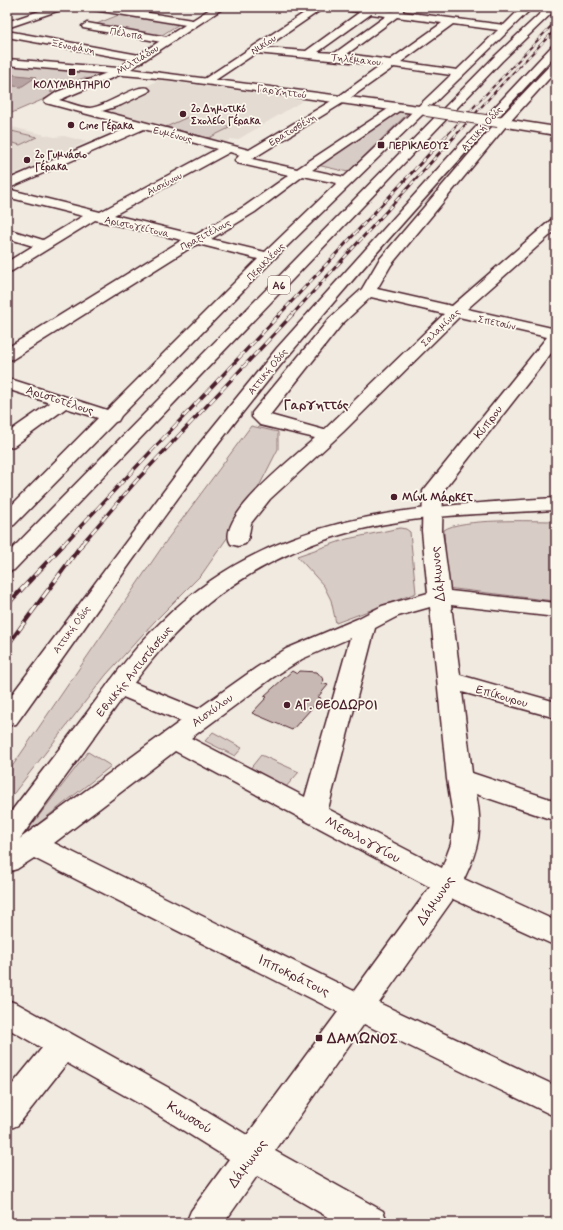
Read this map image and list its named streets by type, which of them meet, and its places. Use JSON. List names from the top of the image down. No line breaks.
{"streets":{"main road":["Πέλοπα","Νικίου","Ξενοφάνη","Μιλτιάδου","Τηλέμαχου","Γαργηττού","Αττική Οδός","Ερατοσθένη","Ευμένους","Αισχύνου","Αριστογείτονα","Πραξιτέλους","Περικλέους","Α6","Σπετσών","Σαλαμίνας","Αριστοτέλους","Κύπρου","Δάμωνος","Εθνικής Αντιστάσεως","Επίκουρου","Αισχύλου","Μεσολογγίου","Ιπποκράτους","Κνωσσού"]},"crossings":[["Πέλοπα","Μιλτιάδου"],["Νικίου","Τηλέμαχου"],["Νικίου","Γαργηττού"],["Ξενοφάνη","Μιλτιάδου"],["Μιλτιάδου","Γαργηττού"],["Μιλτιάδου","Ευμένους"],["Τηλέμαχου","Ερατοσθένη"],["Τηλέμαχου","Περικλέους"],["Γαργηττού","Ερατοσθένη"],["Γαργηττού","Πραξιτέλους"],["Γαργηττού","Περικλέους"],["Ερατοσθένη","Ευμένους"],["Ευμένους","Αισχύνου"],["Ευμένους","Πραξιτέλους"],["Ευμένους","Περικλέους"],["Αισχύνου","Αριστογείτονα"],["Αριστογείτονα","Πραξιτέλους"],["Αριστογείτονα","Περικλέους"],["Περικλέους","Αριστοτέλους"],["Σπετσών","Σαλαμίνας"],["Σπετσών","Κύπρου"],["Κύπρου","Δάμωνος"],["Κύπρου","Εθνικής Αντιστάσεως"],["Δάμωνος","Εθνικής Αντιστάσεως"],["Δάμωνος","Επίκουρου"],["Δάμωνος","Αισχύλου"],["Δάμωνος","Μεσολογγίου"],["Δάμωνος","Ιπποκράτους"],["Δάμωνος","Κνωσσού"],["Αισχύλου","Μεσολογγίου"],["Αισχύλου","Ιπποκράτους"]],"districts":["Γαργηττός"],"places":{"transit":["ΚΟΛΥΜΒΗΤΗΡΙΟ","ΠΕΡΙΚΛΕΟΥΣ","ΔΑΜΩΝΟΣ"],"other":["2ο Δημοτικό Σχολείο Γέρακα","Cine Γέρακα","2ο Γυμνάσιο Γέρακα","Μίνι Μάρκετ","ΑΓ. ΘΕΟΔΩΡΟΙ"]}}
